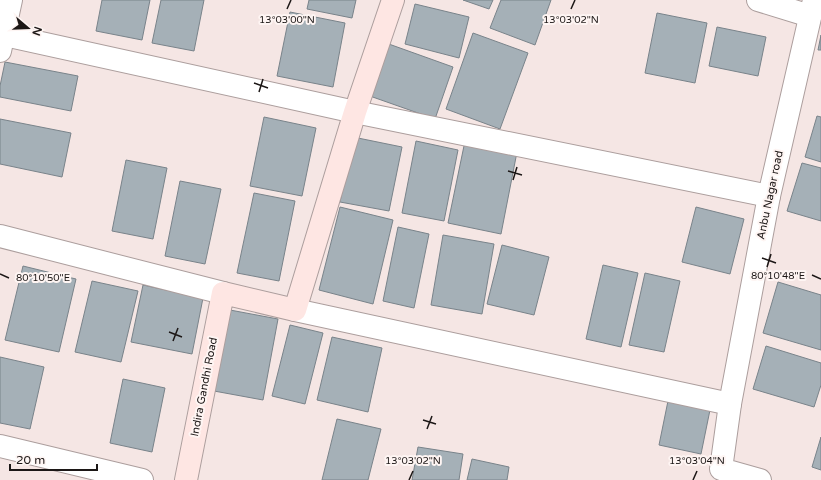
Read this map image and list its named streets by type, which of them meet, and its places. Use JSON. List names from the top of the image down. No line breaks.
{"streets":{"street":["Anbu Nagar road","Indira Gandhi Road"]},"scale_bar":"20 m","north":"right","coordinates":["13°03'00\"N","13°03'02\"N","80°10'48\"E","80°10'50\"E","13°03'04\"N"]}
